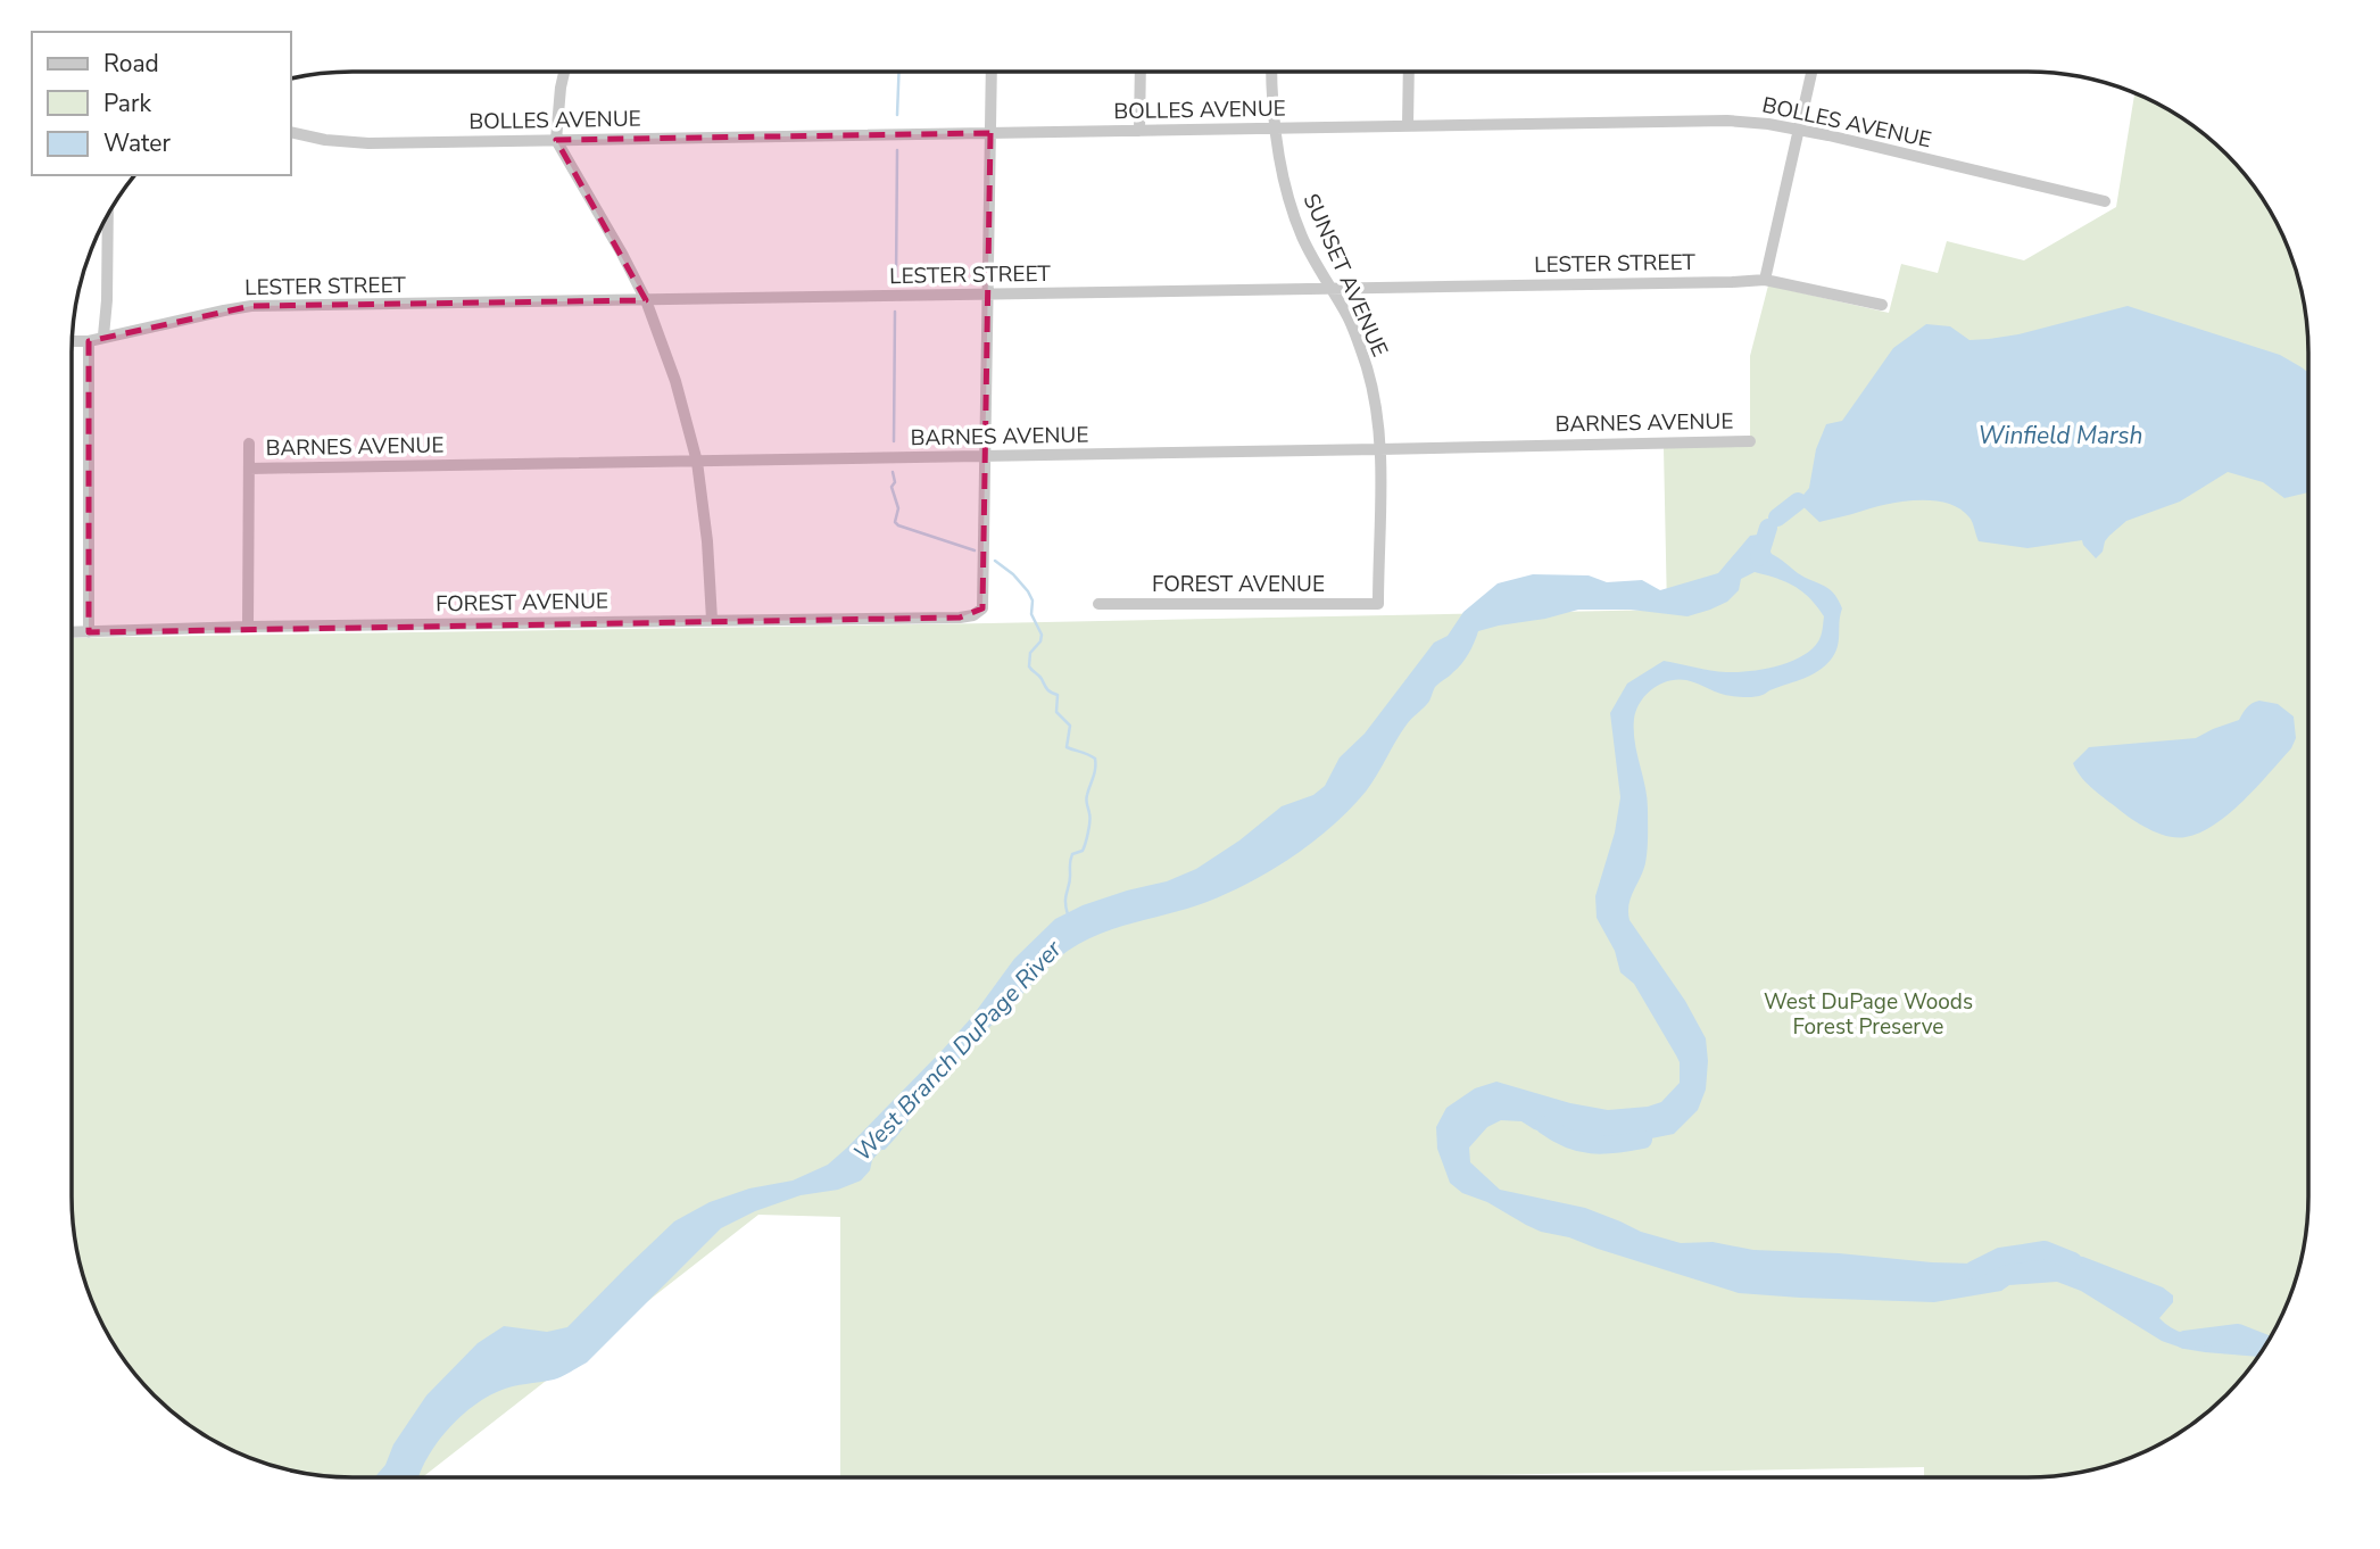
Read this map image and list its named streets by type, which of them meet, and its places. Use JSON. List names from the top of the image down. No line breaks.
{"streets":{"street":["BOLLES AVENUE","LESTER STREET","SUNSET AVENUE","BARNES AVENUE","FOREST AVENUE"]},"crossings":[["BOLLES AVENUE","SUNSET AVENUE"],["LESTER STREET","SUNSET AVENUE"],["SUNSET AVENUE","BARNES AVENUE"],["SUNSET AVENUE","FOREST AVENUE"],["BARNES AVENUE","FOREST AVENUE"]],"water":["Winfield Marsh","West Branch DuPage River"],"parks":["West DuPage Woods Forest Preserve"],"legend":["Road","Park","Water"]}
